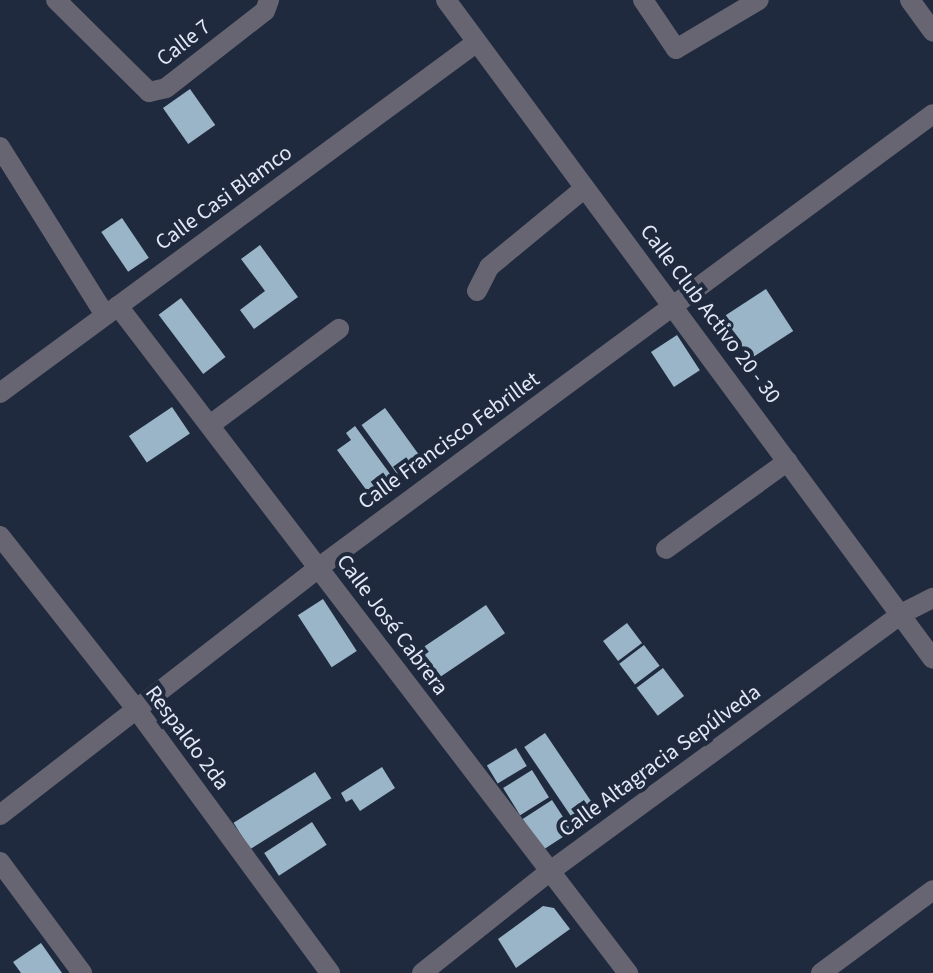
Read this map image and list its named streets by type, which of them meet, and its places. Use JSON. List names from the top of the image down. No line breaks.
{"streets":{"street":["Calle 7","Calle Casi Blamco","Calle Club Activo 20 - 30","Calle Francisco Febrillet","Calle José Cabrera","Respaldo 2da","Calle Altagracia Sepúlveda"]},"crossings":[["Calle Casi Blamco","Calle Club Activo 20 - 30"],["Calle Casi Blamco","Calle José Cabrera"],["Calle Club Activo 20 - 30","Calle Francisco Febrillet"],["Calle Club Activo 20 - 30","Calle Altagracia Sepúlveda"],["Calle Francisco Febrillet","Calle José Cabrera"],["Calle Francisco Febrillet","Respaldo 2da"],["Calle José Cabrera","Calle Altagracia Sepúlveda"]]}
